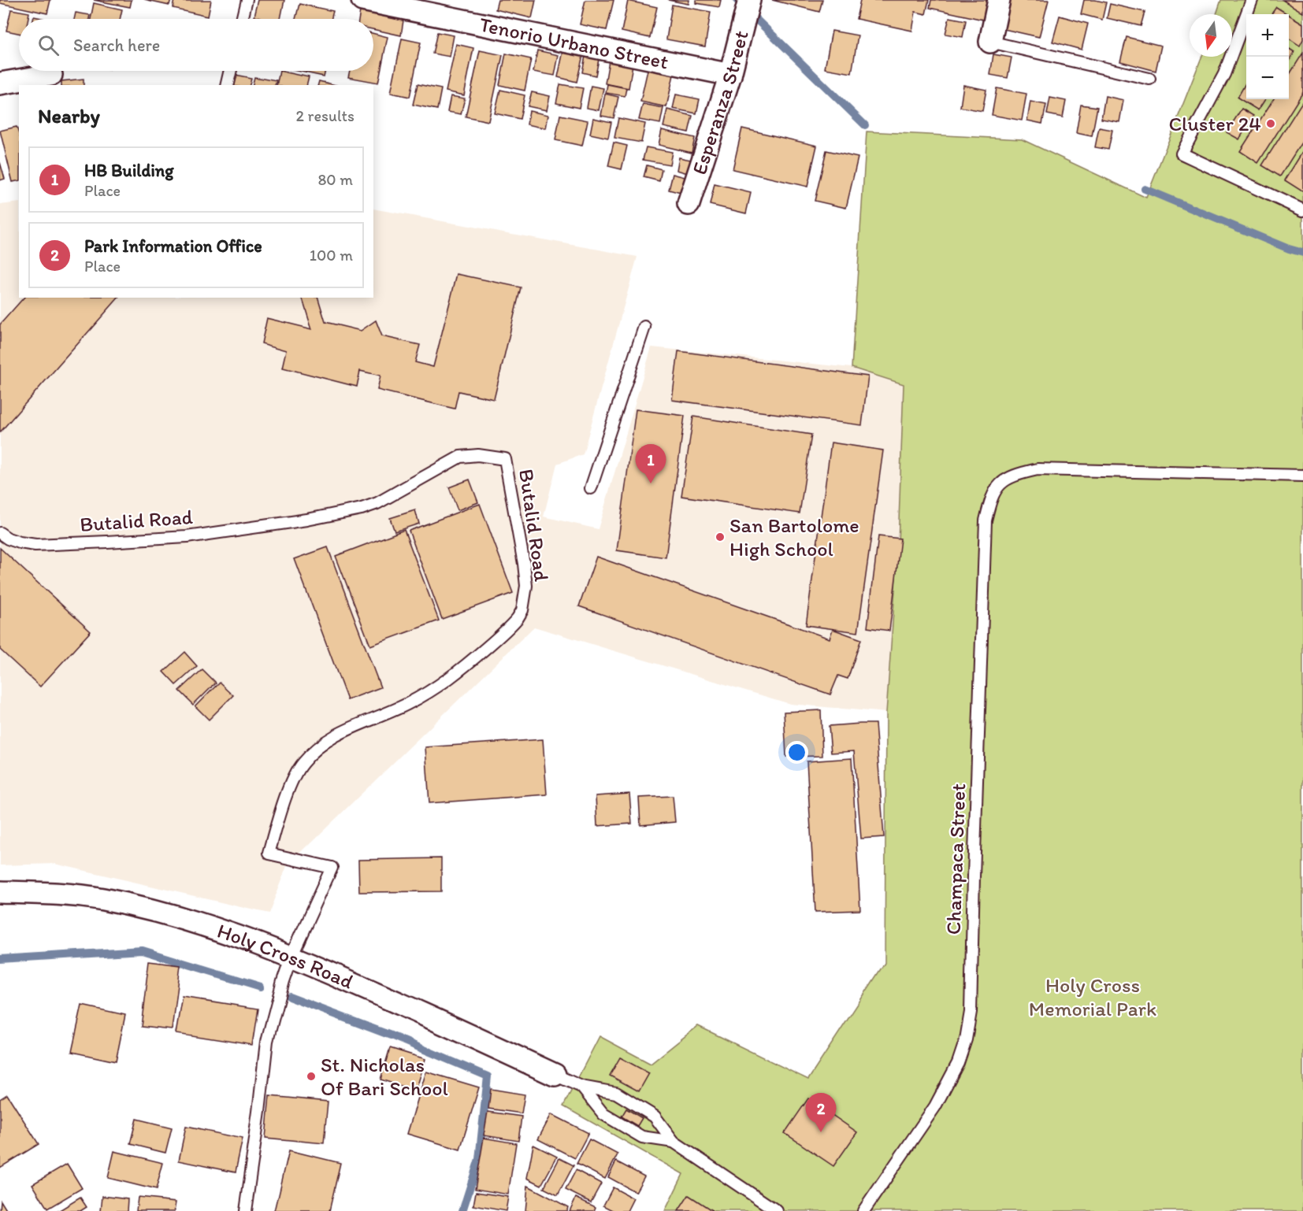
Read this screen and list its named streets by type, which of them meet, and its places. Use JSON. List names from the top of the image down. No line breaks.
{"streets":{"street":["Tenorio Urbano Street","Esperanza Street","Holy Cross Road"],"lane":["Butalid Road","Champaca Street"]},"crossings":[["Tenorio Urbano Street","Esperanza Street"],["Butalid Road","Holy Cross Road"]],"parks":["Holy Cross Memorial Park"],"places":["Cluster 24","San Bartolome High School","St. Nicholas Of Bari School"],"north":"bottom","page":{"map_buttons":["+","−"],"search":"Search here","heading":["Nearby","2 results"],"list":[{"mark":"1","name":"HB Building","note":"Place","value":"80 m"},{"mark":"2","name":"Park Information Office","note":"Place","value":"100 m"}],"pins":["1","2"]}}
